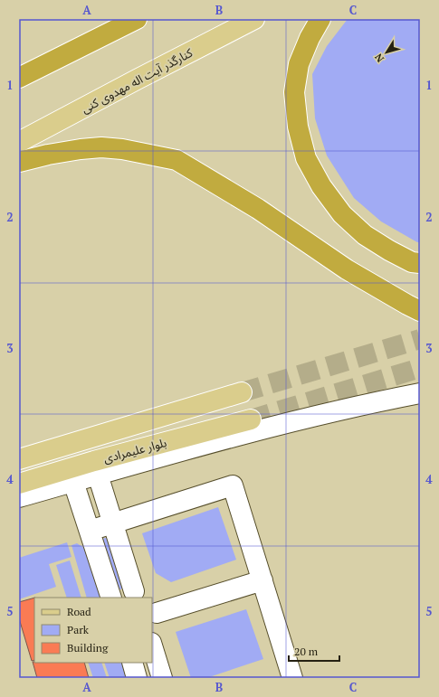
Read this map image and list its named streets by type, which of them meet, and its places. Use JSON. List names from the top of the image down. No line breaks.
{"streets":{"main road":["کنارگذر آیت اله مهدوی کنی","بلوار علیمرادی"]},"legend":["Road","Park","Building"],"scale_bar":"20 m","north":"bottom left","grid":{"columns":["A","B","C"],"rows":["1","2","3","4","5"]}}
